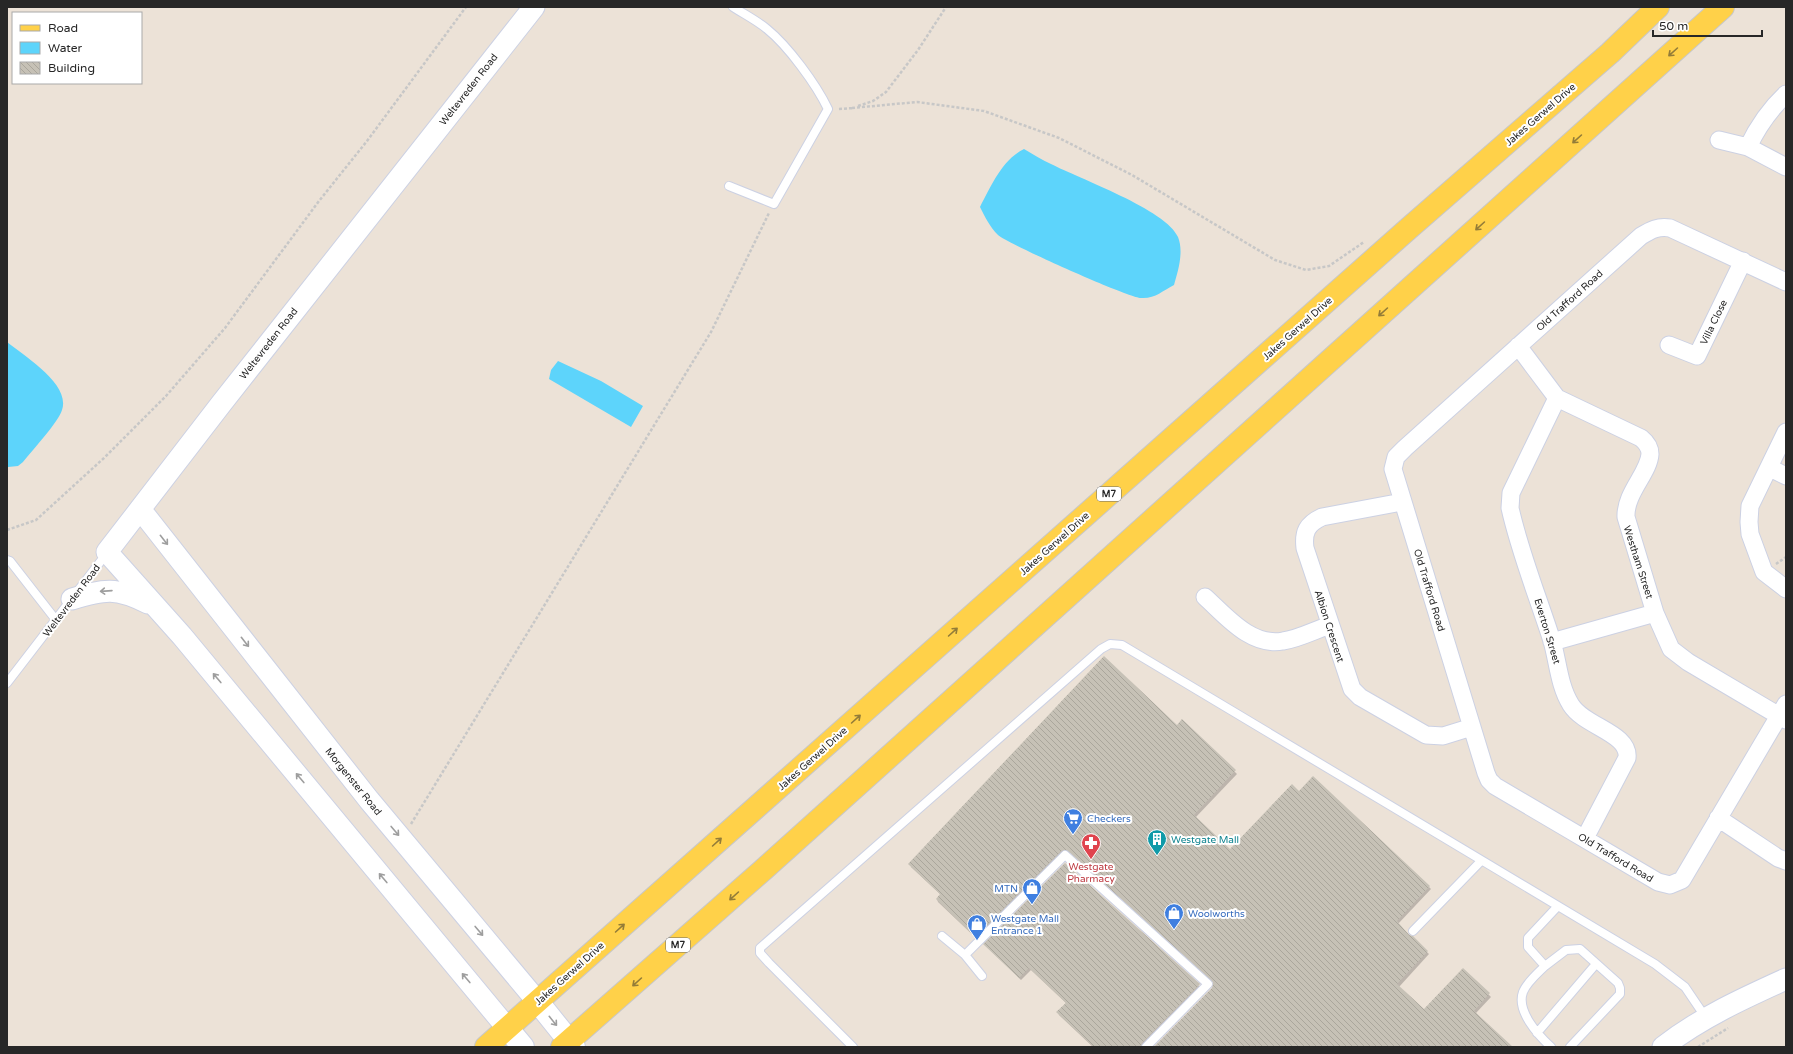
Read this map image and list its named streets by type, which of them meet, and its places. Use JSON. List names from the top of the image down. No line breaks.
{"streets":{"main road":["Jakes Gerwel Drive","M7","Morgenster Road"],"street":["Weltevreden Road","Old Trafford Road","Villa Close","Westham Street","Albion Crescent","Everton Street"]},"crossings":[["Weltevreden Road","Morgenster Road"],["Jakes Gerwel Drive","Morgenster Road"],["Old Trafford Road","Villa Close"],["Old Trafford Road","Westham Street"],["Old Trafford Road","Albion Crescent"],["Old Trafford Road","Everton Street"],["M7","Morgenster Road"],["Westham Street","Everton Street"]],"places":{"supermarket":["Checkers"],"building":["Westgate Mall"],"pharmacy":["Westgate Pharmacy"],"shop":["MTN","Woolworths","Westgate Mall Entrance 1"]},"legend":["Road","Water","Building"],"scale_bar":"50 m"}
